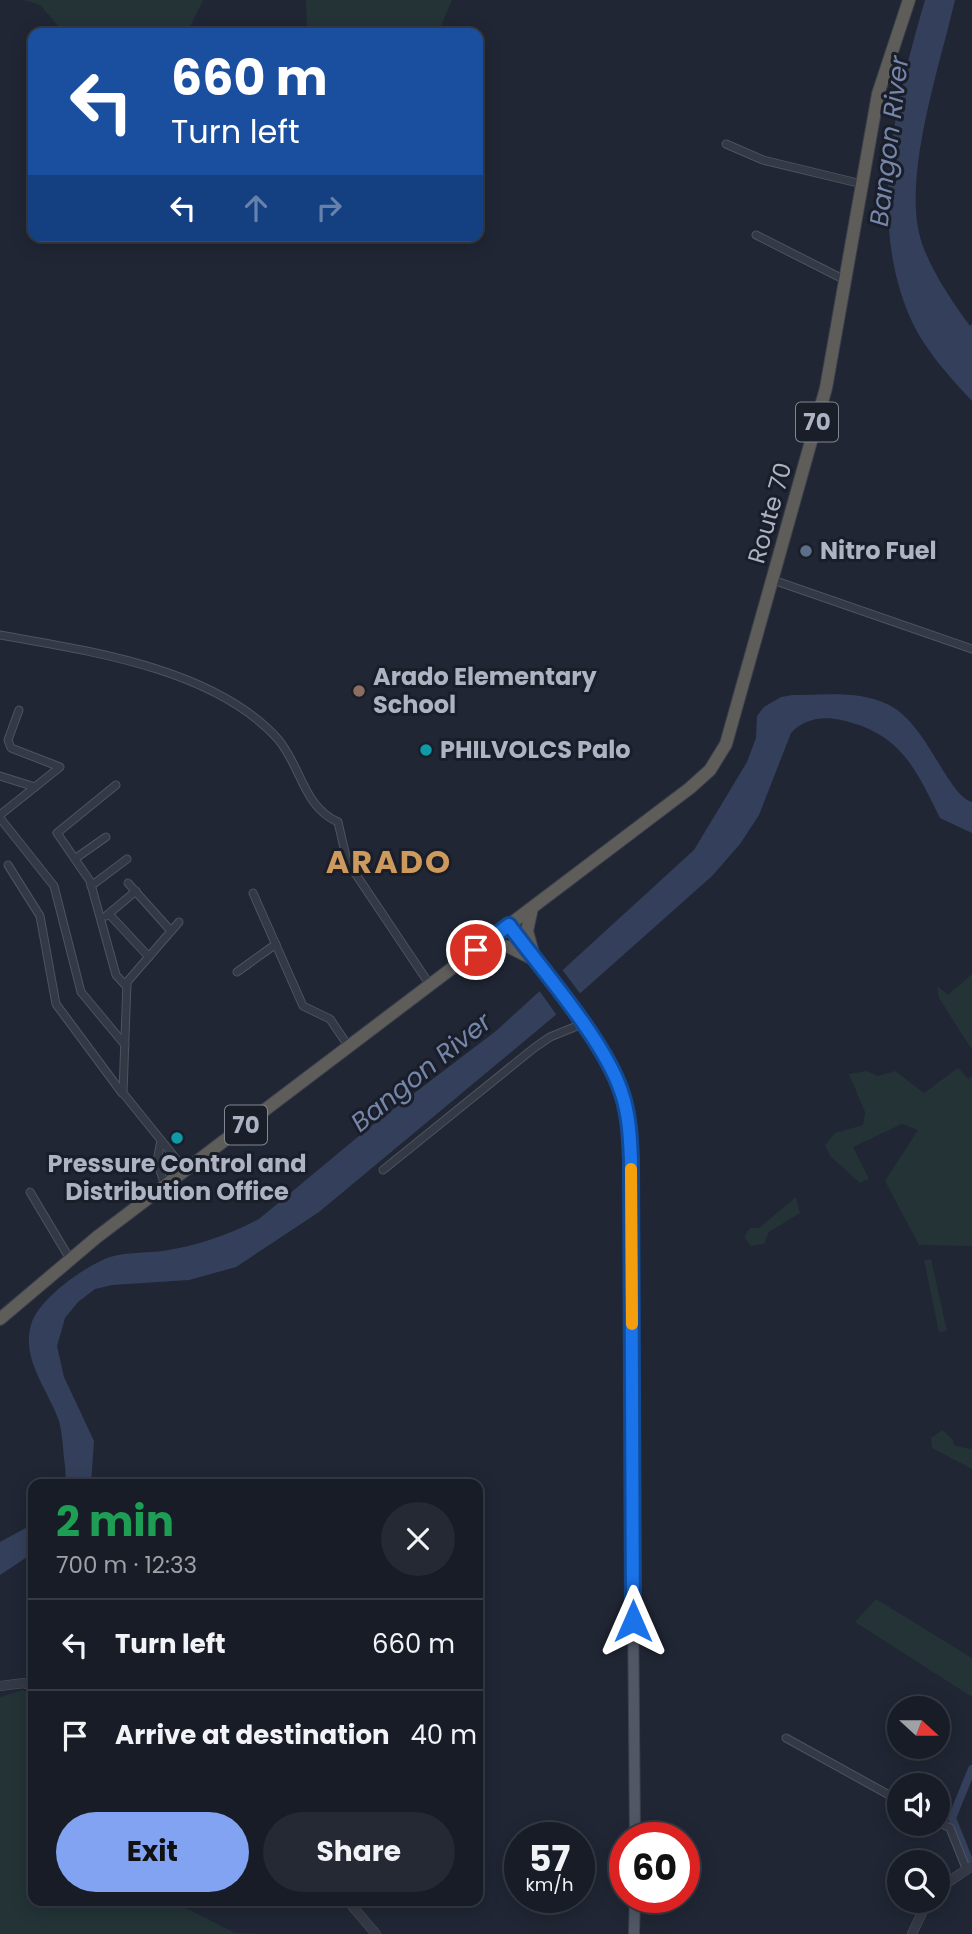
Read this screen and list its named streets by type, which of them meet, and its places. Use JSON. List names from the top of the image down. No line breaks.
{"streets":{"highway":["70","Route 70"]},"crossings":[["70","Route 70"]],"districts":["ARADO"],"water":["Bangon River"],"places":["Nitro Fuel","Arado Elementary School","PHILVOLCS Palo","Pressure Control and Distribution Office"],"north":"right","page":{"turn":["660 m","Turn left"],"heading":["2 min","700 m · 12:33"],"list":[{"name":"Turn left","value":"660 m"},{"name":"Arrive at destination","value":"40 m"}],"buttons":["Exit","Share"],"speed":"57 km/h","limit":"60"}}
